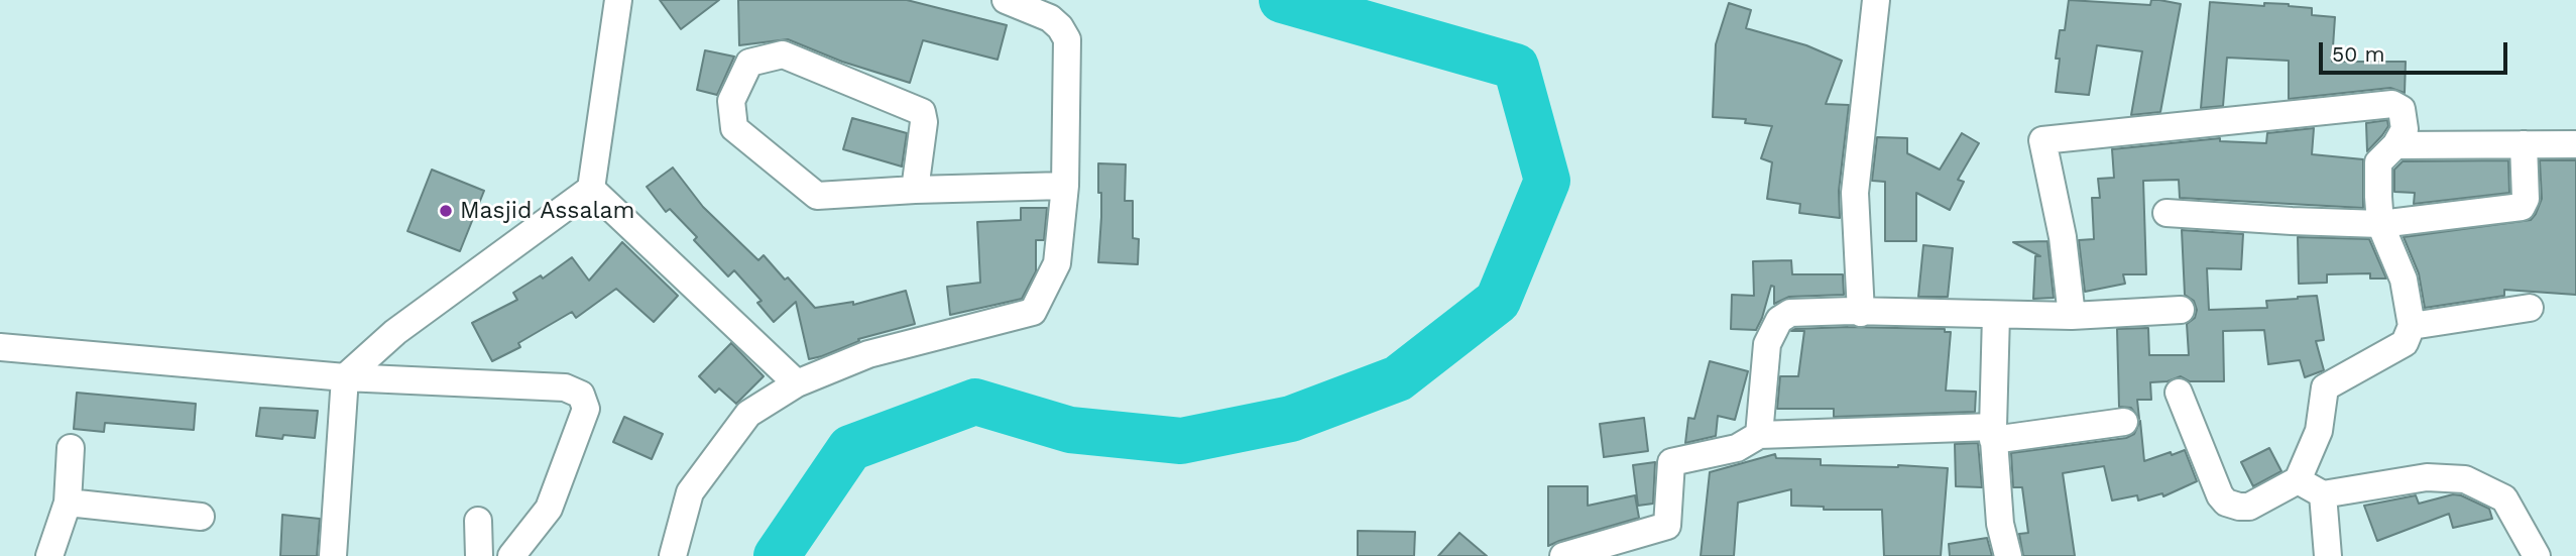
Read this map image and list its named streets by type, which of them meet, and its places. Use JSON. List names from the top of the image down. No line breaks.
{"places":["Masjid Assalam"],"scale_bar":"50 m"}
